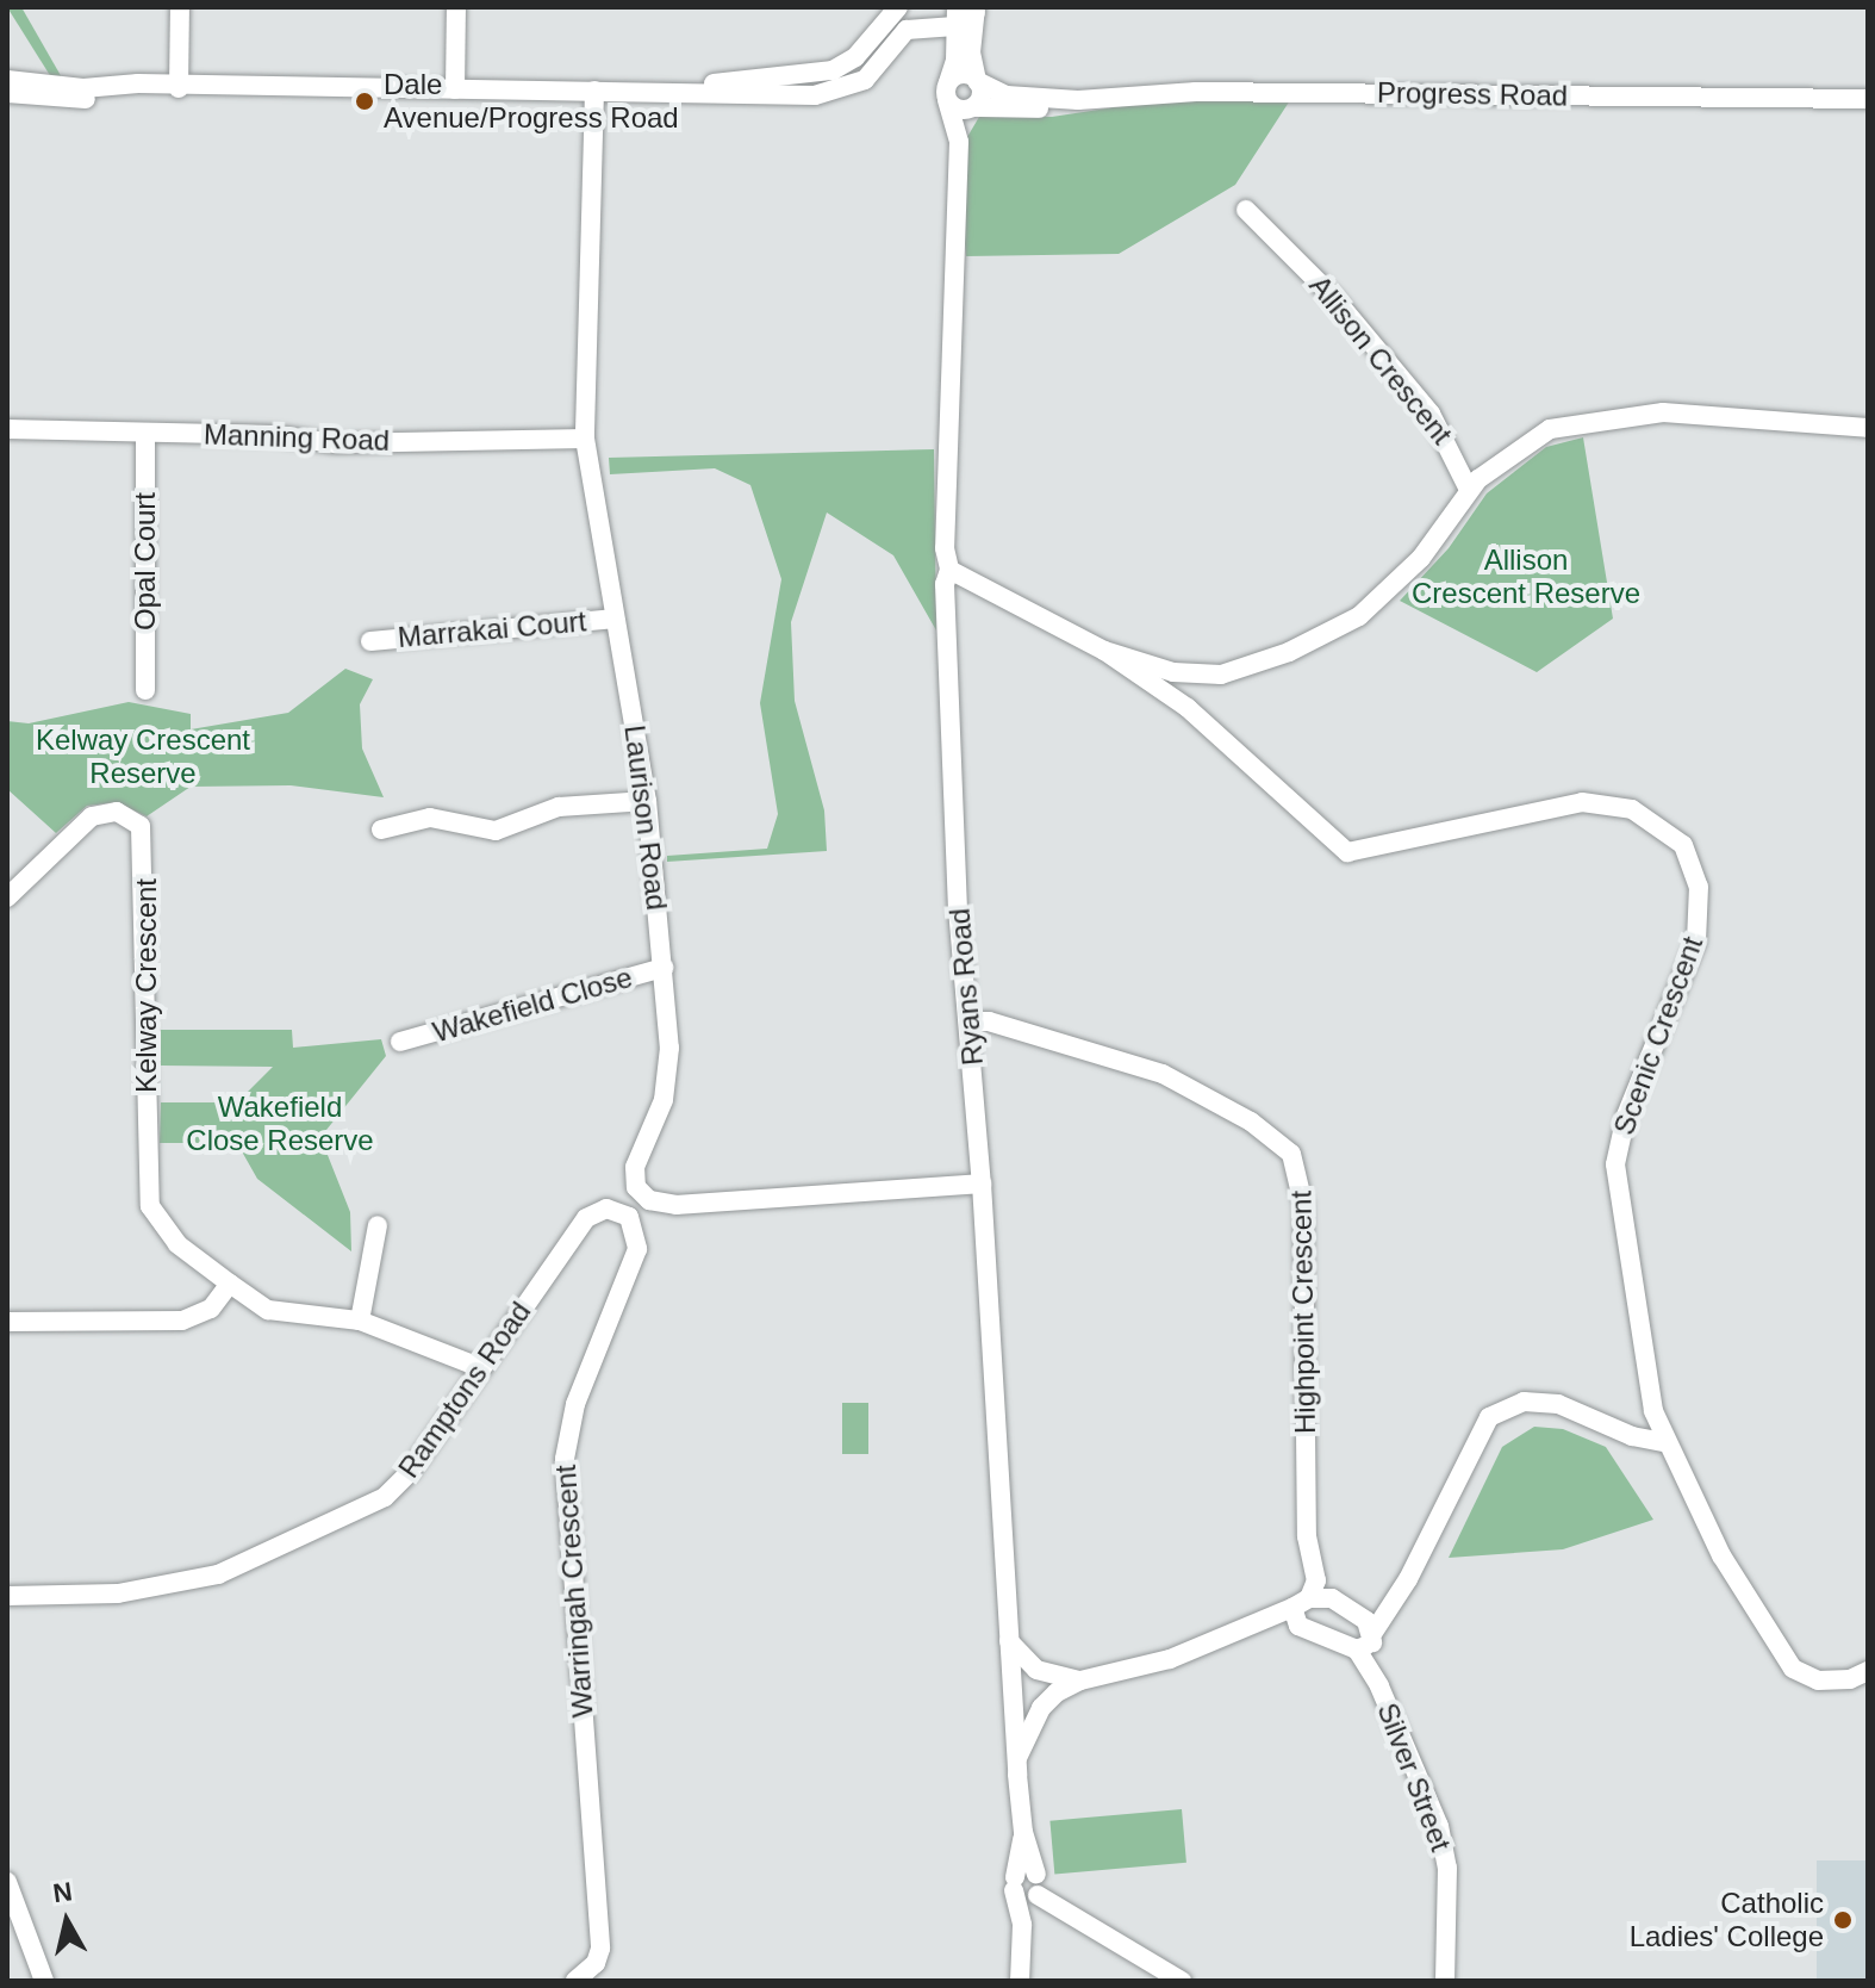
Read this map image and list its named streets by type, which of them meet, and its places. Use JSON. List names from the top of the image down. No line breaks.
{"streets":{"street":["Progress Road","Allison Crescent","Manning Road","Opal Court","Marrakai Court","Laurison Road","Kelway Crescent","Ryans Road","Wakefield Close","Scenic Crescent","Highpoint Crescent","Ramptons Road","Warringah Crescent","Silver Street"]},"crossings":[["Progress Road","Ryans Road"],["Manning Road","Opal Court"],["Manning Road","Laurison Road"],["Marrakai Court","Laurison Road"],["Laurison Road","Ryans Road"],["Laurison Road","Wakefield Close"],["Ryans Road","Highpoint Crescent"],["Highpoint Crescent","Silver Street"],["Ramptons Road","Warringah Crescent"]],"parks":["Allison Crescent Reserve","Kelway Crescent Reserve","Wakefield Close Reserve"],"places":["Dale Avenue/Progress Road","Catholic Ladies' College"],"north":"top"}
